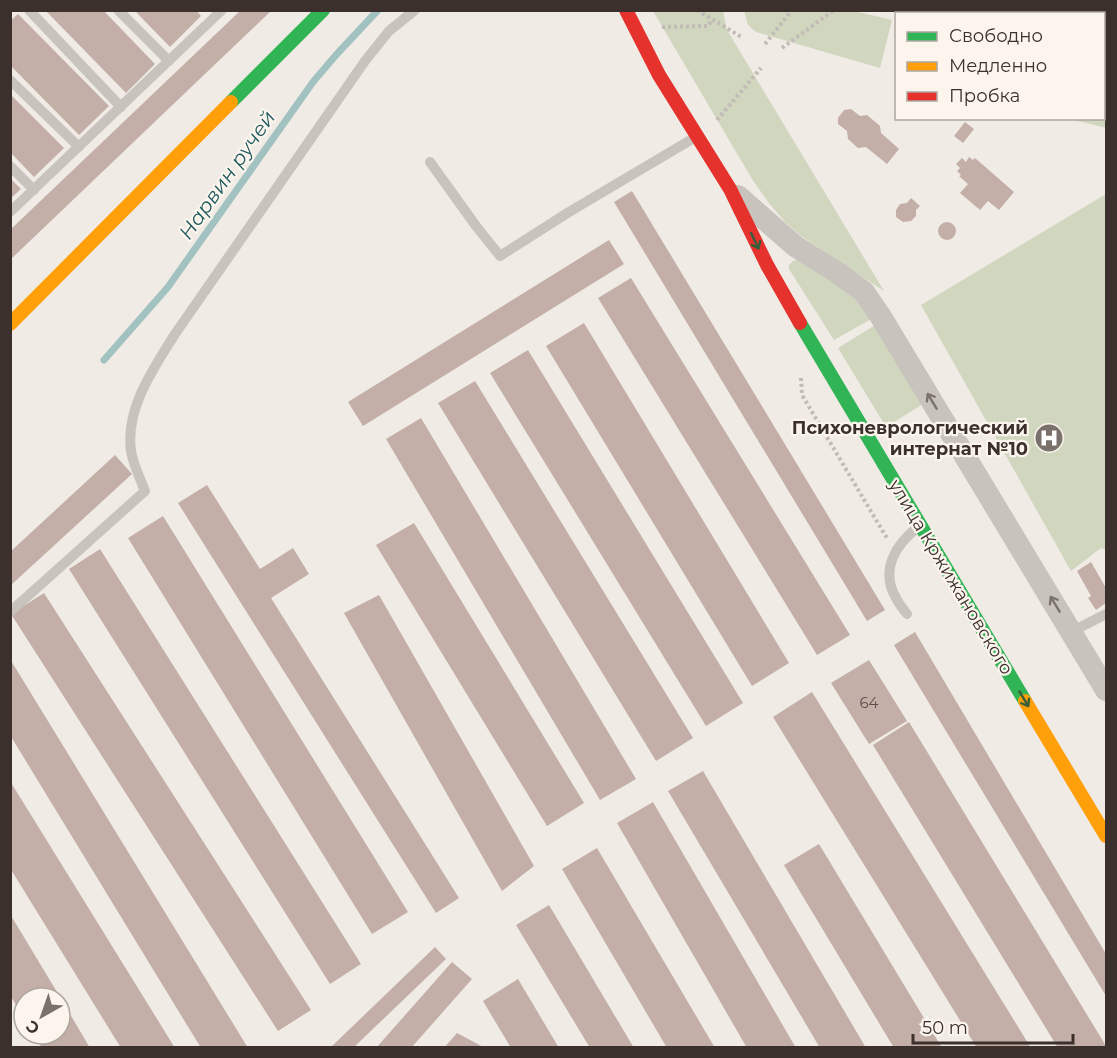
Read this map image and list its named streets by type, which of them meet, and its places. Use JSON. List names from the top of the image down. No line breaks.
{"streets":{"street":["улица Кржижановского"]},"water":["Нарвин ручей"],"places":{"hospital":["Психоневрологический интернат №10"]},"house_numbers":["64"],"legend":["Свободно","Медленно","Пробка"],"scale_bar":"50 m","north":"bottom left"}
